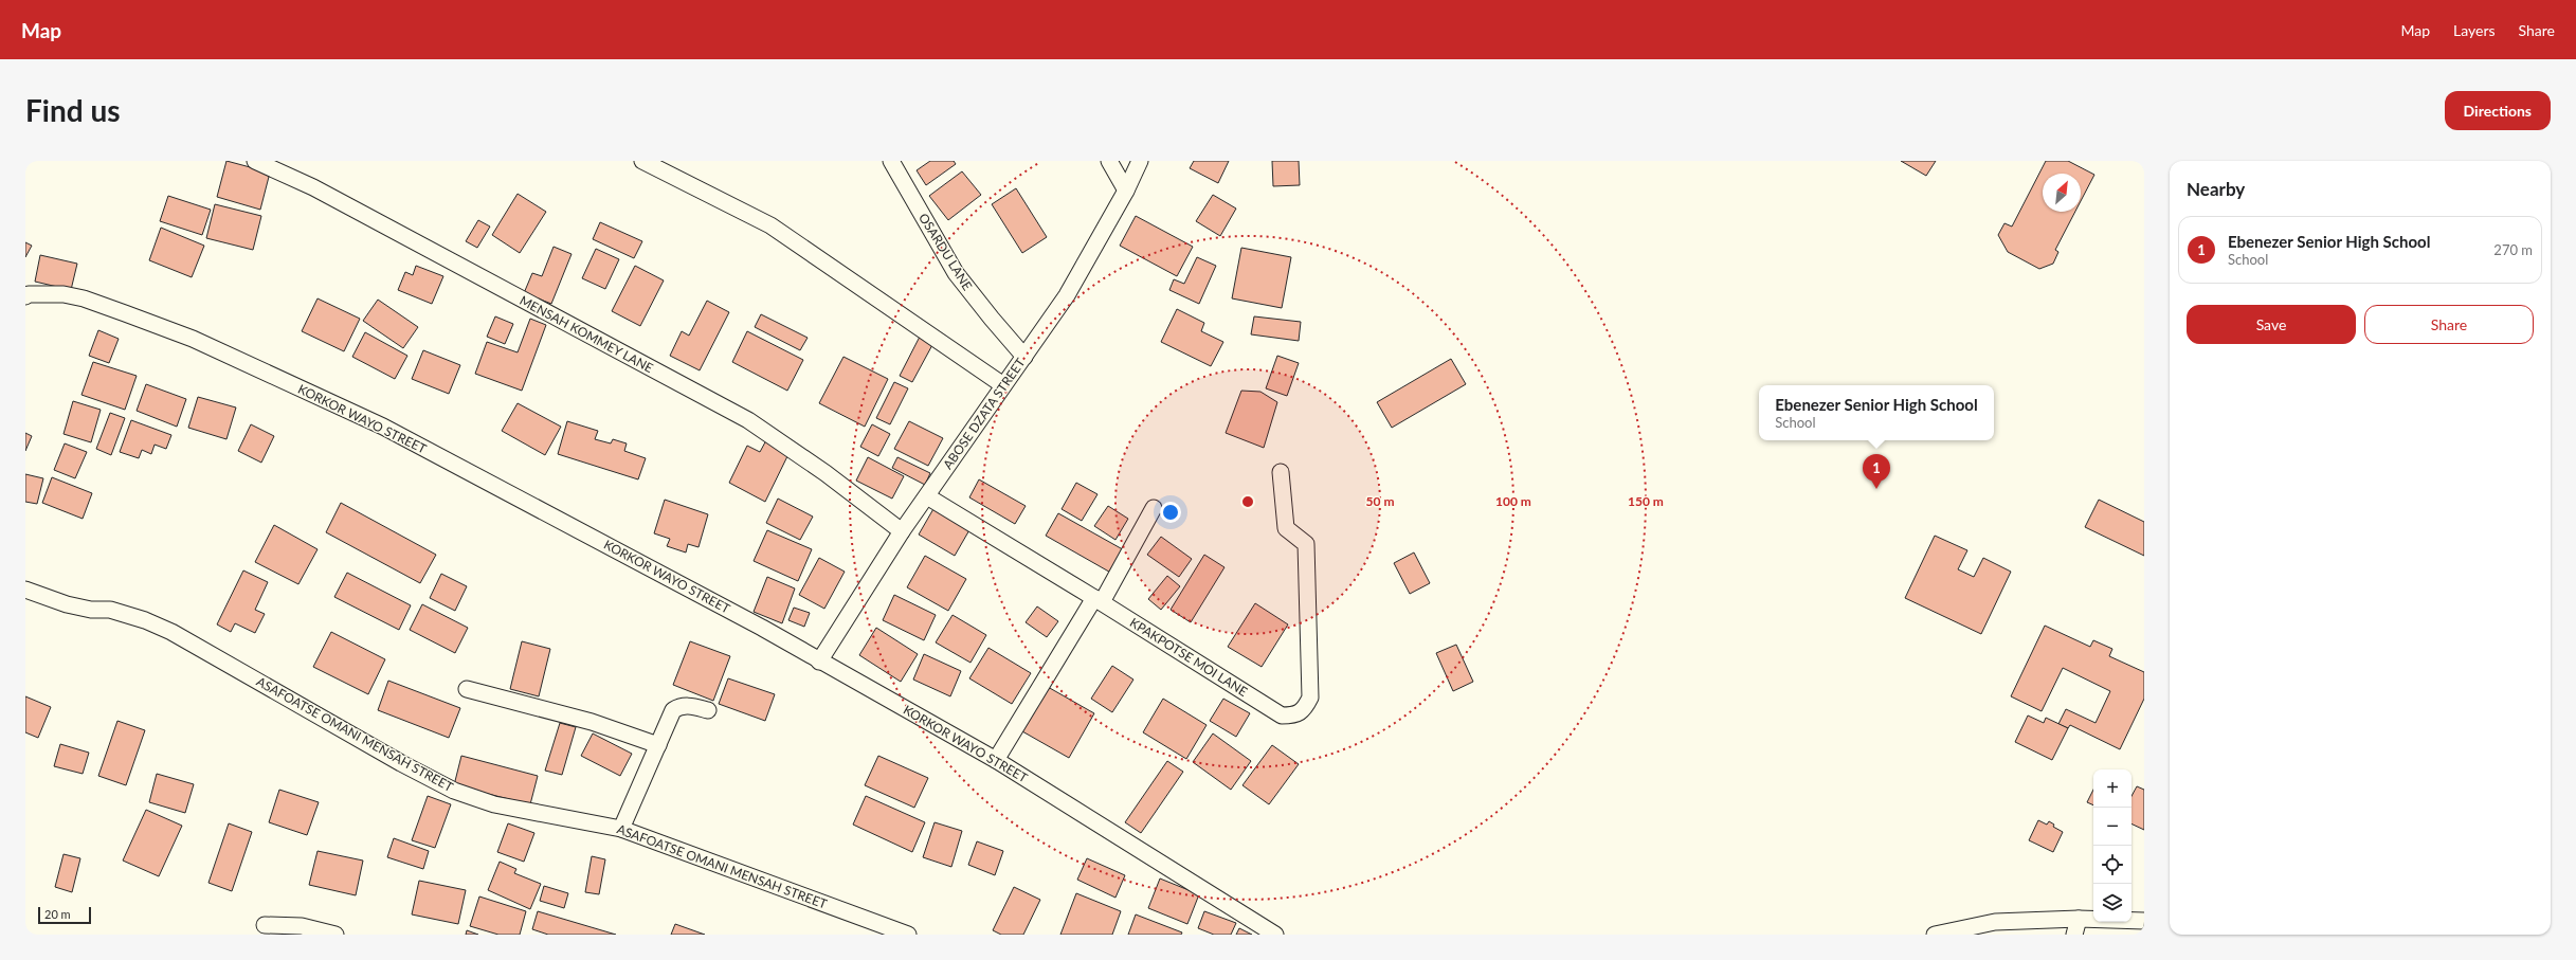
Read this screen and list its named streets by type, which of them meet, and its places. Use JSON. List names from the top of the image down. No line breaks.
{"streets":{"street":["OSARDU LANE","MENSAH KOMMEY LANE","ABOSE DZATA STREET","KORKOR WAYO STREET","KPAKPOTSE MOI LANE","ASAFOATSE OMANI MENSAH STREET"]},"crossings":[["OSARDU LANE","ABOSE DZATA STREET"],["MENSAH KOMMEY LANE","ABOSE DZATA STREET"],["ABOSE DZATA STREET","KORKOR WAYO STREET"]],"scale_bar":"20 m","north":"top right","page":{"header":"Map","nav":["Map","Layers","Share"],"buttons":["Directions",["Save","Share"]],"title":"Find us","heading":"Nearby","list":[{"mark":"1","name":"Ebenezer Senior High School","note":"School","value":"270 m"}],"popup":["Ebenezer Senior High School","School"],"pins":"1","map_buttons":["+","−"],"scale":"20 m"},"rings":["50 m","100 m","150 m"]}
